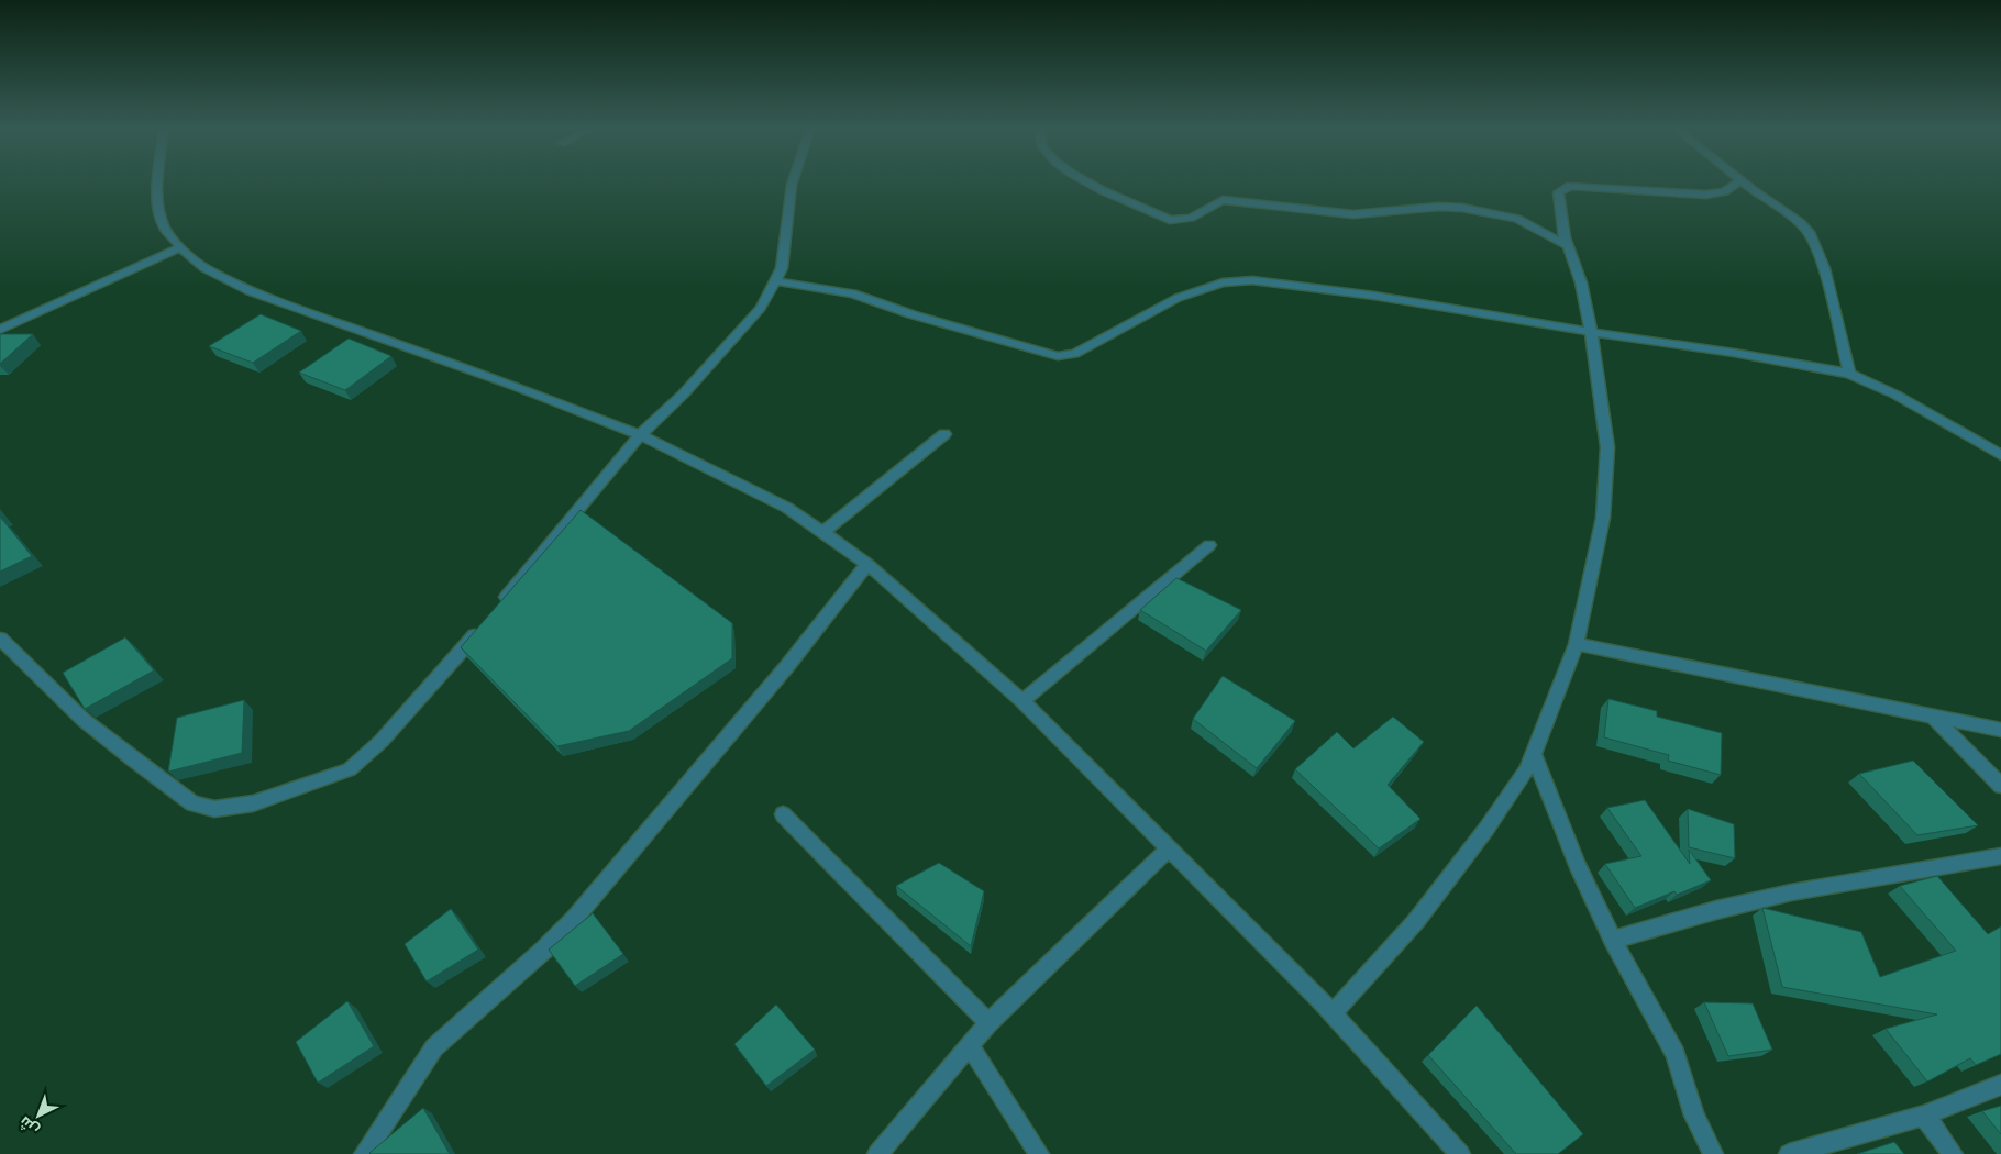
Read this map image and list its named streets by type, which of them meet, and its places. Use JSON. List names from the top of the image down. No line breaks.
{"north":"bottom left"}
